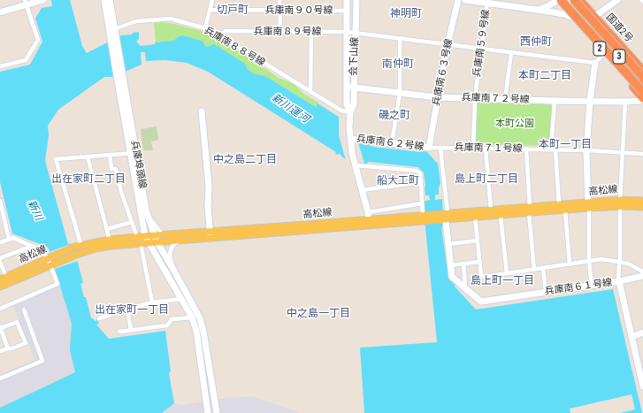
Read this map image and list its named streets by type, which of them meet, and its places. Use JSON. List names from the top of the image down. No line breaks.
{"streets":{"highway":["国道2号","2","3"],"main road":["高松線"],"street":["兵庫南９０号線","兵庫南８９号線","兵庫南５９号線","兵庫南８８号線","会下山線","兵庫南６３号線","兵庫南７２号線","兵庫南６２号線","兵庫南７１号線","兵庫埠頭線","兵庫南６１号線"]},"crossings":[["兵庫南９０号線","会下山線"],["兵庫南８９号線","兵庫南５９号線"],["兵庫南８９号線","兵庫南８８号線"],["兵庫南８９号線","会下山線"],["兵庫南８９号線","兵庫南６３号線"],["兵庫南５９号線","兵庫南７２号線"],["兵庫南５９号線","兵庫南７１号線"],["兵庫南８８号線","会下山線"],["兵庫南８８号線","兵庫埠頭線"],["2","3"],["2","兵庫南７２号線"],["会下山線","兵庫南７２号線"],["会下山線","兵庫南６２号線"],["会下山線","高松線"],["兵庫南６３号線","兵庫南７２号線"],["兵庫南６３号線","兵庫南６２号線"],["兵庫南６２号線","兵庫南７１号線"],["兵庫埠頭線","高松線"],["高松線","兵庫南６１号線"]],"districts":["切戸町","神明町","西仲町","南仲町","本町二丁目","磯之町","本町一丁目","中之島二丁目","出在家町二丁目","島上町二丁目","船大工町","島上町一丁目","出在家町一丁目","中之島一丁目"],"water":["新川運河","新川"],"parks":["本町公園"]}
